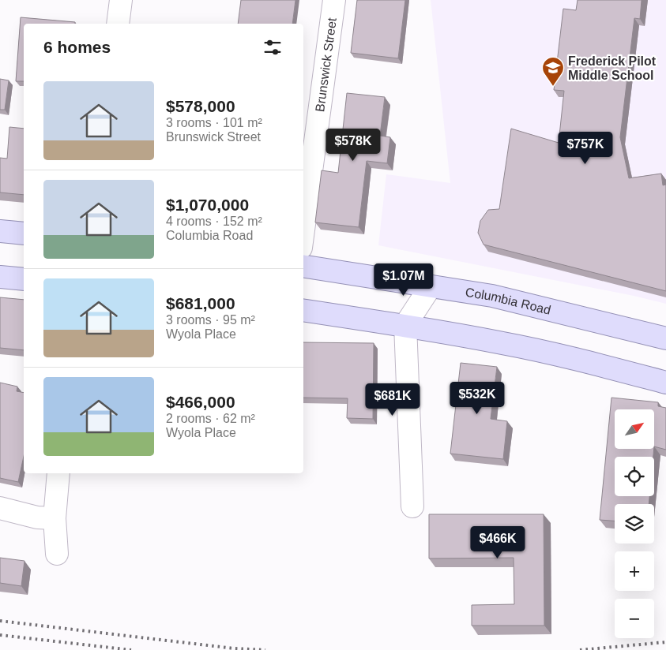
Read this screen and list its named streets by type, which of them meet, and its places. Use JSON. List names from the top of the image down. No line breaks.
{"streets":{"main road":["Columbia Road"],"street":["Brunswick Street"]},"places":{"school or university":["Frederick Pilot Middle School"]},"north":"top right","page":{"heading":"6 homes","list":[{"name":"$578,000","note":"3 rooms · 101 m² · Brunswick Street"},{"name":"$1,070,000","note":"4 rooms · 152 m² · Columbia Road"},{"name":"$681,000","note":"3 rooms · 95 m² · Wyola Place"},{"name":"$466,000","note":"2 rooms · 62 m² · Wyola Place"}],"price":["$578K","$757K","$1.07M","$532K","$681K","$466K"],"map_buttons":["+","−"]}}
